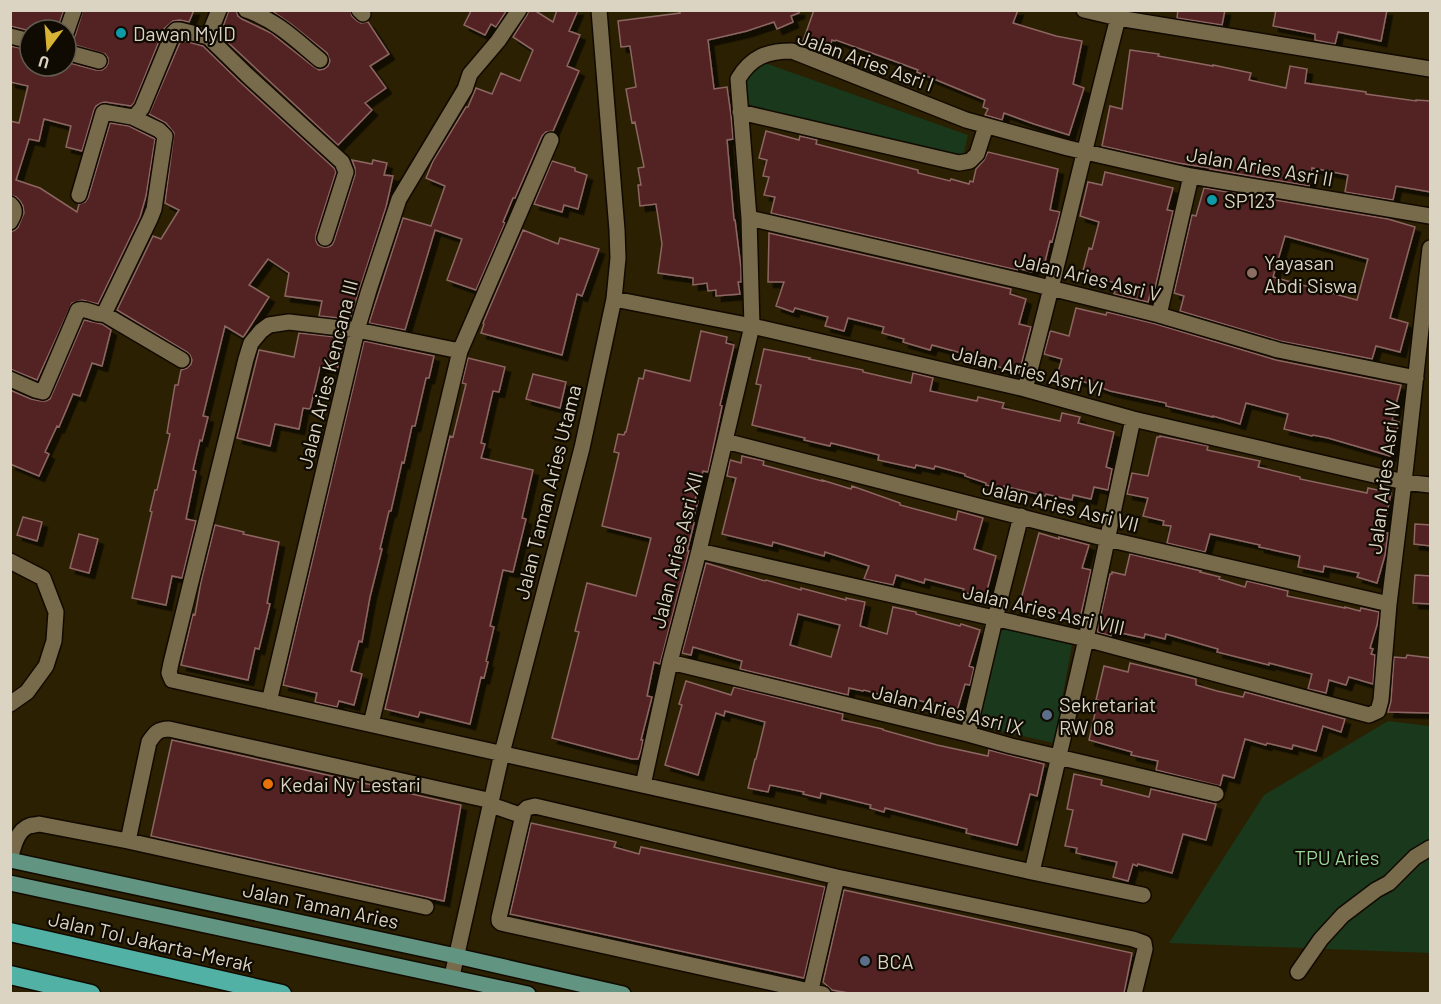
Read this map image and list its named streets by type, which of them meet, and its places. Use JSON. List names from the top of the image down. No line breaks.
{"streets":{"highway":["Jalan Tol Jakarta–Merak"],"main road":["Jalan Taman Aries"],"street":["Jalan Aries Asri I","Jalan Aries Asri II","Jalan Aries Asri V","Jalan Aries Asri VI","Jalan Aries Kencana III","Jalan Aries Asri IV","Jalan Taman Aries Utama","Jalan Aries Asri VII","Jalan Aries Asri XII","Jalan Aries Asri VIII","Jalan Aries Asri IX"]},"crossings":[["Jalan Aries Asri I","Jalan Aries Asri II"],["Jalan Aries Asri I","Jalan Aries Asri V"],["Jalan Aries Asri I","Jalan Aries Asri VI"],["Jalan Aries Asri I","Jalan Aries Asri XII"],["Jalan Aries Asri V","Jalan Aries Asri IV"],["Jalan Aries Asri VI","Jalan Aries Asri IV"],["Jalan Aries Asri VI","Jalan Taman Aries Utama"],["Jalan Aries Asri VI","Jalan Aries Asri XII"],["Jalan Aries Asri IV","Jalan Aries Asri VII"],["Jalan Aries Asri IV","Jalan Aries Asri VIII"],["Jalan Taman Aries Utama","Jalan Taman Aries"],["Jalan Aries Asri VII","Jalan Aries Asri XII"],["Jalan Aries Asri XII","Jalan Aries Asri VIII"],["Jalan Aries Asri XII","Jalan Aries Asri IX"]],"parks":["TPU Aries"],"places":["Dawan MyID","SP123","Yayasan Abdi Siswa","Sekretariat RW 08","Kedai Ny Lestari","BCA"],"north":"bottom"}
